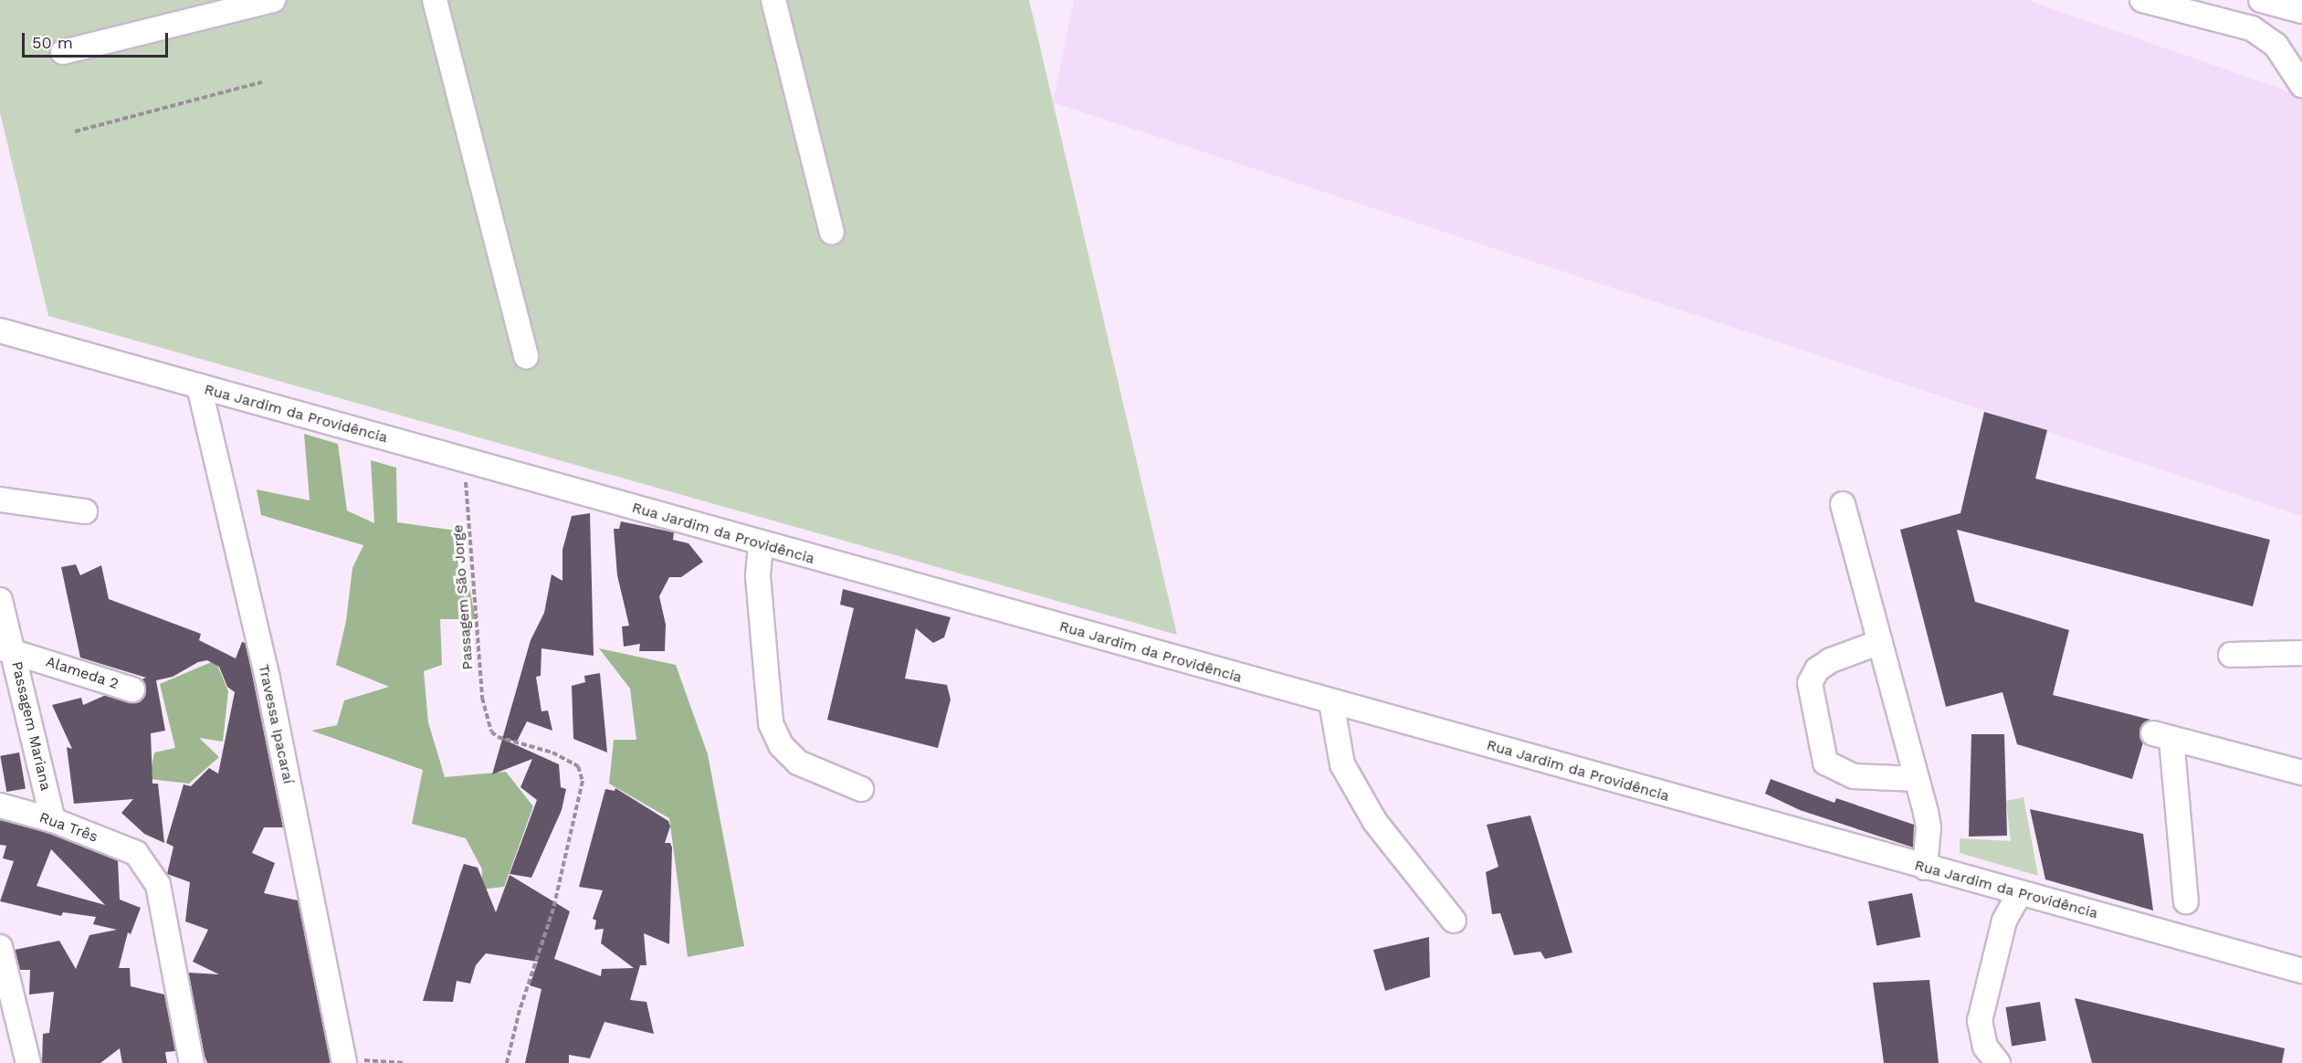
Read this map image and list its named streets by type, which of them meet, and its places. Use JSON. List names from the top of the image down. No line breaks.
{"streets":{"street":["Rua Jardim da Providência","Alameda 2","Travessa Ipacaraí","Passagem Mariana","Rua Três"],"path":["Passagem São Jorge"]},"crossings":[["Rua Jardim da Providência","Passagem São Jorge"],["Rua Jardim da Providência","Travessa Ipacaraí"],["Alameda 2","Passagem Mariana"],["Passagem Mariana","Rua Três"]],"scale_bar":"50 m"}
